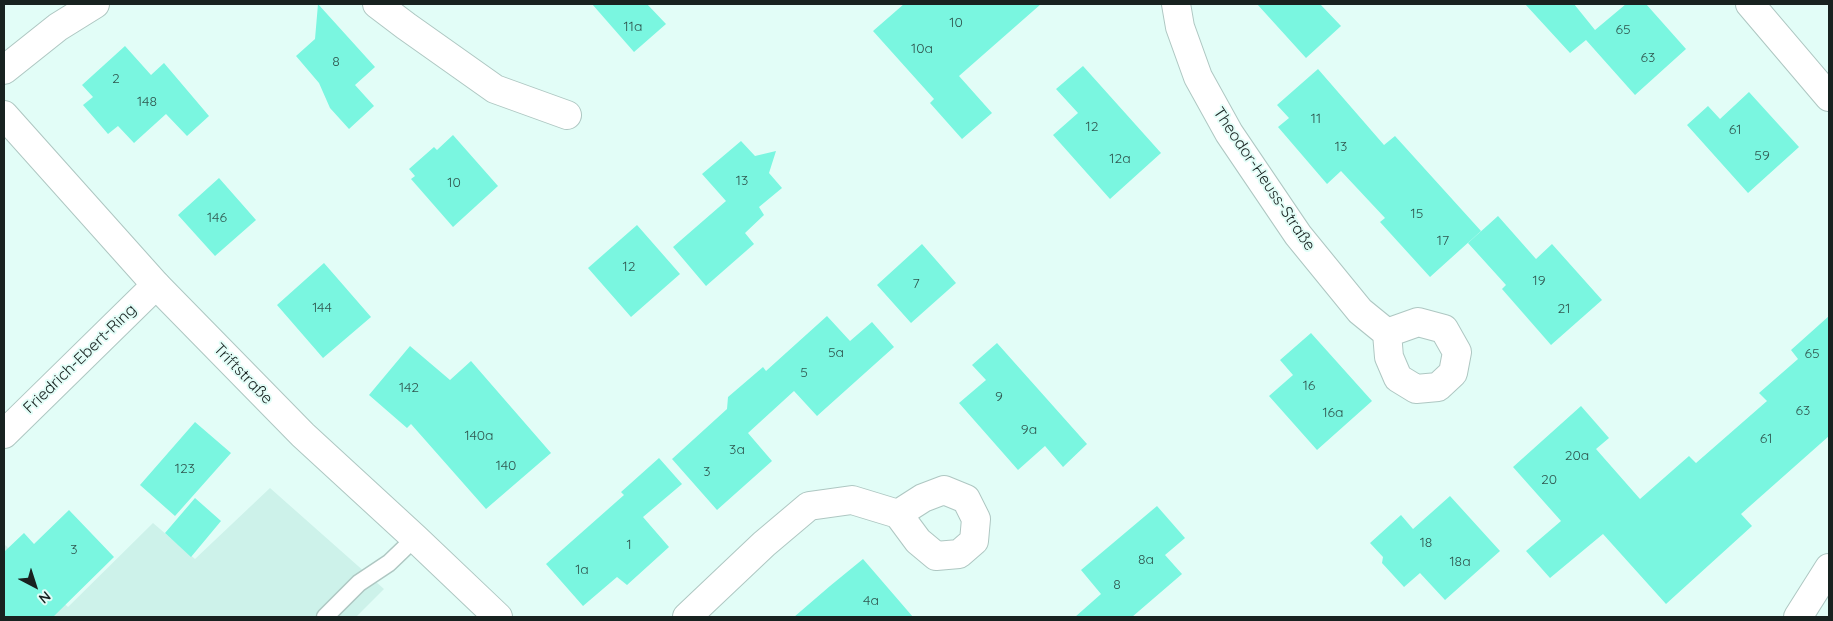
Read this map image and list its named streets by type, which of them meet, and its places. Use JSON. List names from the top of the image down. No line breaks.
{"streets":{"street":["Theodor-Heuss-Straße","Friedrich-Ebert-Ring","Triftstraße"]},"crossings":[["Friedrich-Ebert-Ring","Triftstraße"]],"house_numbers":["10","11a","65","10a","63","8","2","148","11","12","61","13","59","12a","13","10","15","146","17","12","19","7","144","21","5a","65","5","16","142","9","63","16a","9a","140a","61","3a","20a","140","123","3","20","18","1","3","8a","18a","1a","8","4a"],"north":"bottom right"}
